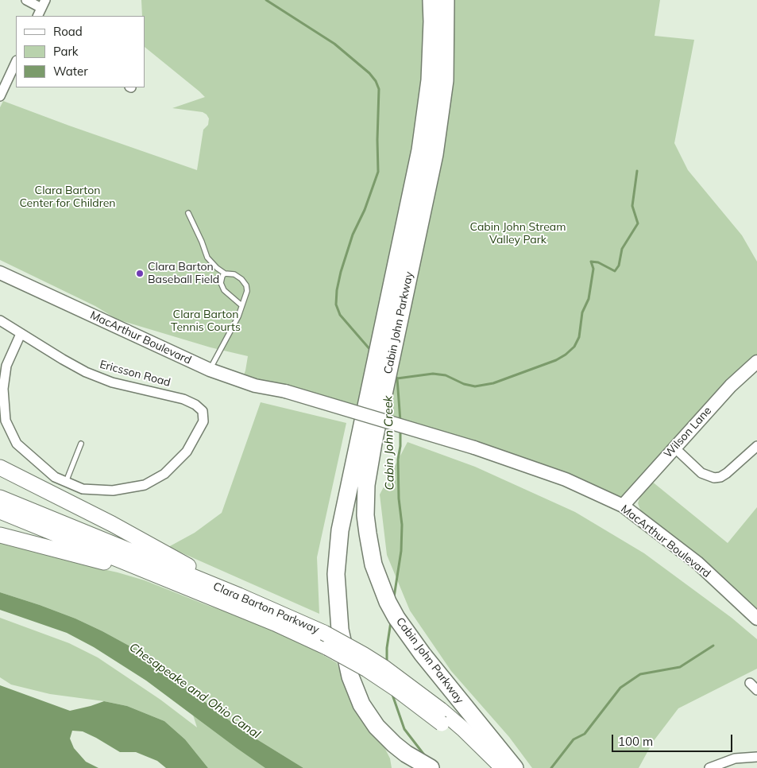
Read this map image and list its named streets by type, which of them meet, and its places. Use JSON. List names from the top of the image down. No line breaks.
{"streets":{"highway":["Cabin John Parkway"],"main road":["MacArthur Boulevard","Wilson Lane","Clara Barton Parkway"],"street":["Ericsson Road"]},"crossings":[["MacArthur Boulevard","Wilson Lane"]],"water":["Cabin John Creek","Chesapeake and Ohio Canal"],"parks":["Clara Barton Center for Children","Cabin John Stream Valley Park","Clara Barton Tennis Courts"],"places":["Clara Barton Baseball Field"],"legend":["Road","Park","Water"],"scale_bar":"100 m"}
